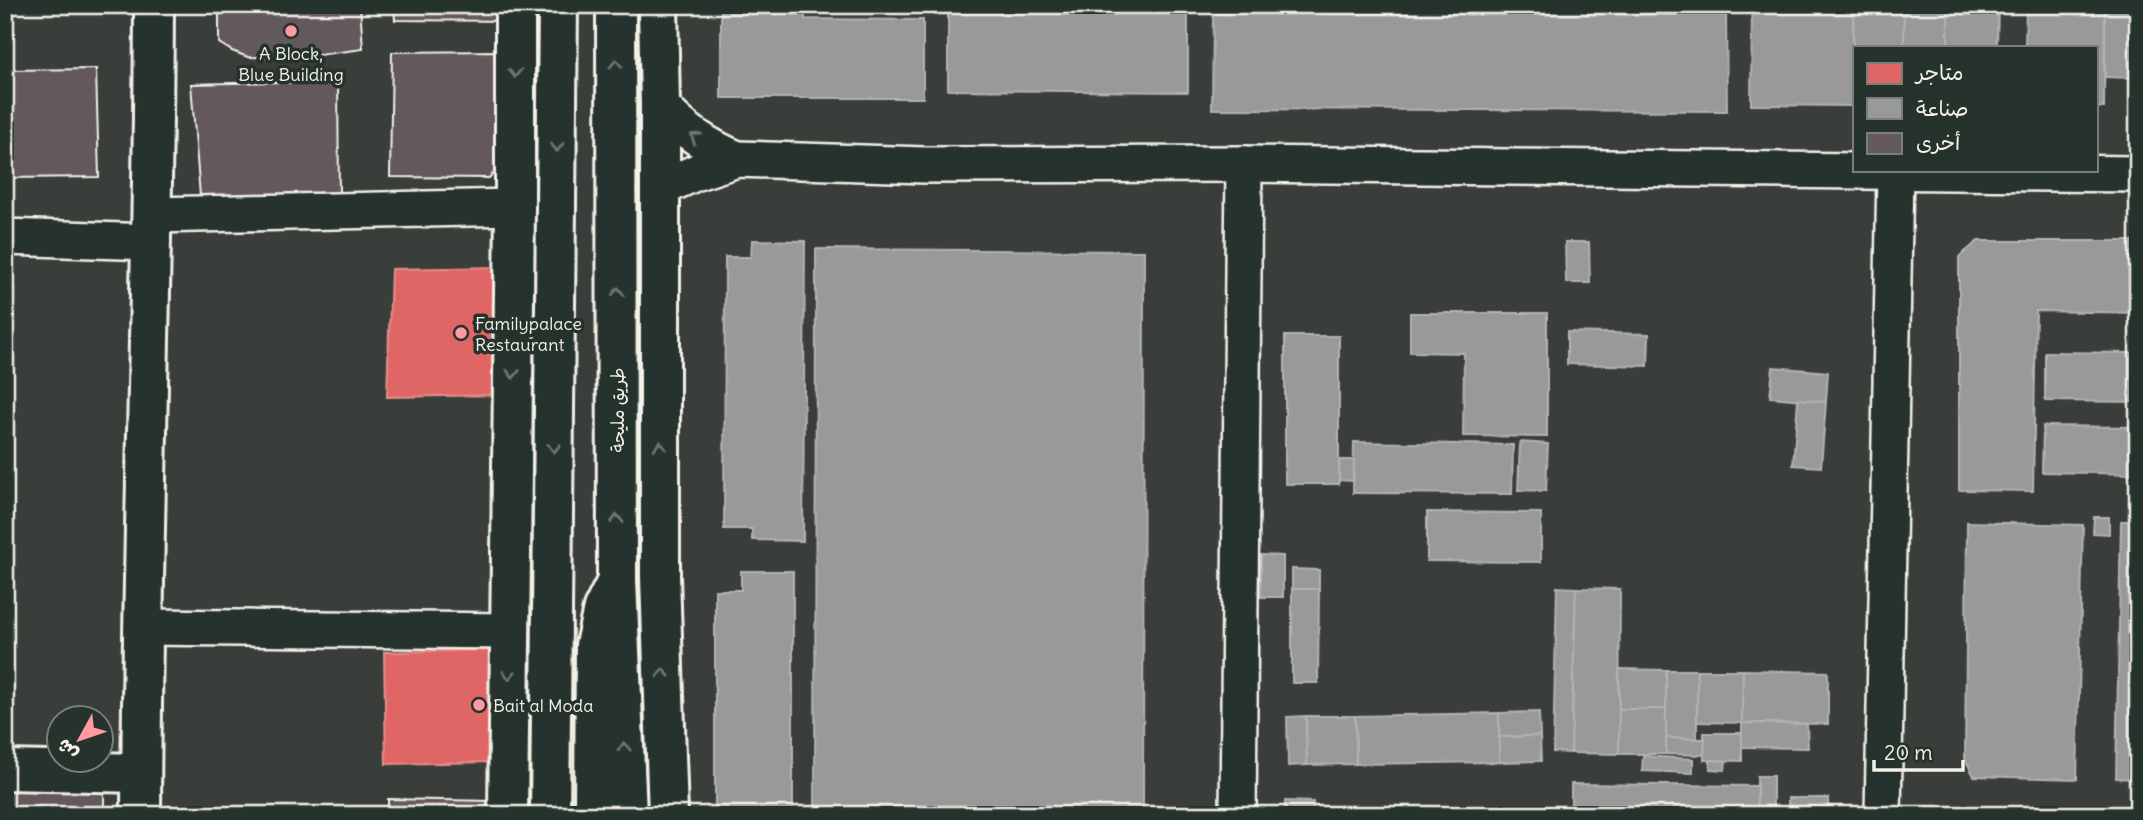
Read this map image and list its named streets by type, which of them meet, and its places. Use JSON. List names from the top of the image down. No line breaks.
{"streets":{"main road":["طريق مليحة"]},"places":["A Block, Blue Building","Familypalace Restaurant","Bait al Moda"],"legend":["متاجر","صناعة","أخرى"],"scale_bar":"20 m","north":"bottom left"}
